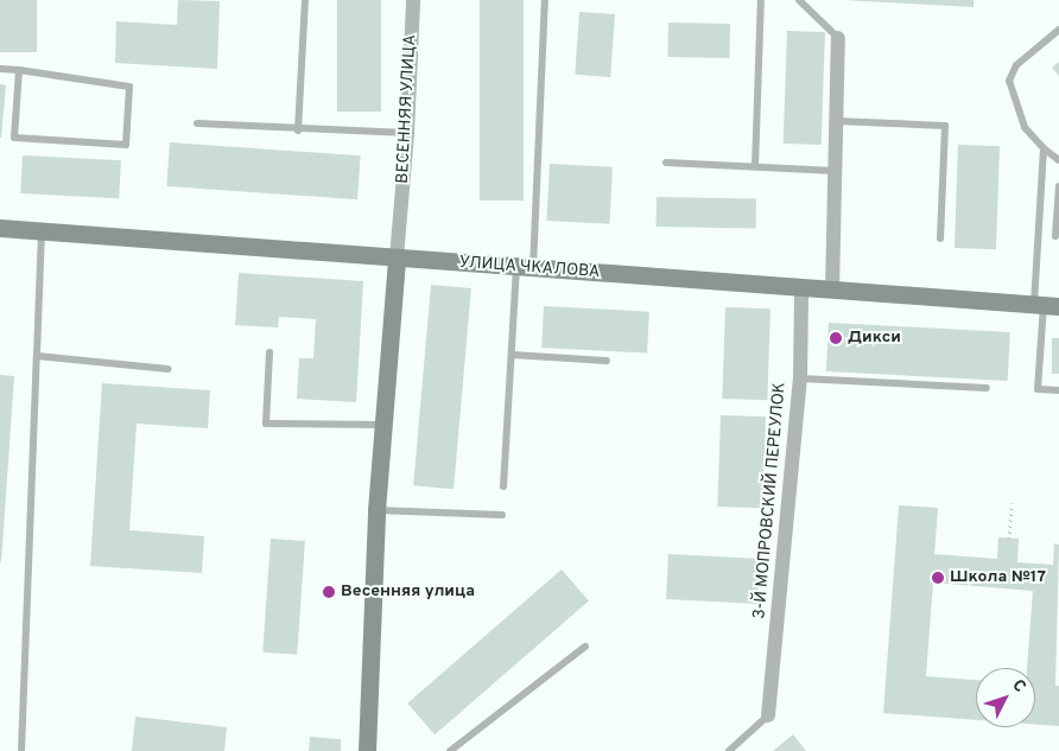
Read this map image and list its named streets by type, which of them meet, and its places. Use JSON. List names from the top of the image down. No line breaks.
{"streets":{"street":["ВЕСЕННЯЯ УЛИЦА","УЛИЦА ЧКАЛОВА","3-Й МОПРОВСКИЙ ПЕРЕУЛОК"]},"crossings":[["ВЕСЕННЯЯ УЛИЦА","УЛИЦА ЧКАЛОВА"],["УЛИЦА ЧКАЛОВА","3-Й МОПРОВСКИЙ ПЕРЕУЛОК"]],"places":["Дикси","Школа №17","Весенняя улица"],"north":"top right"}
